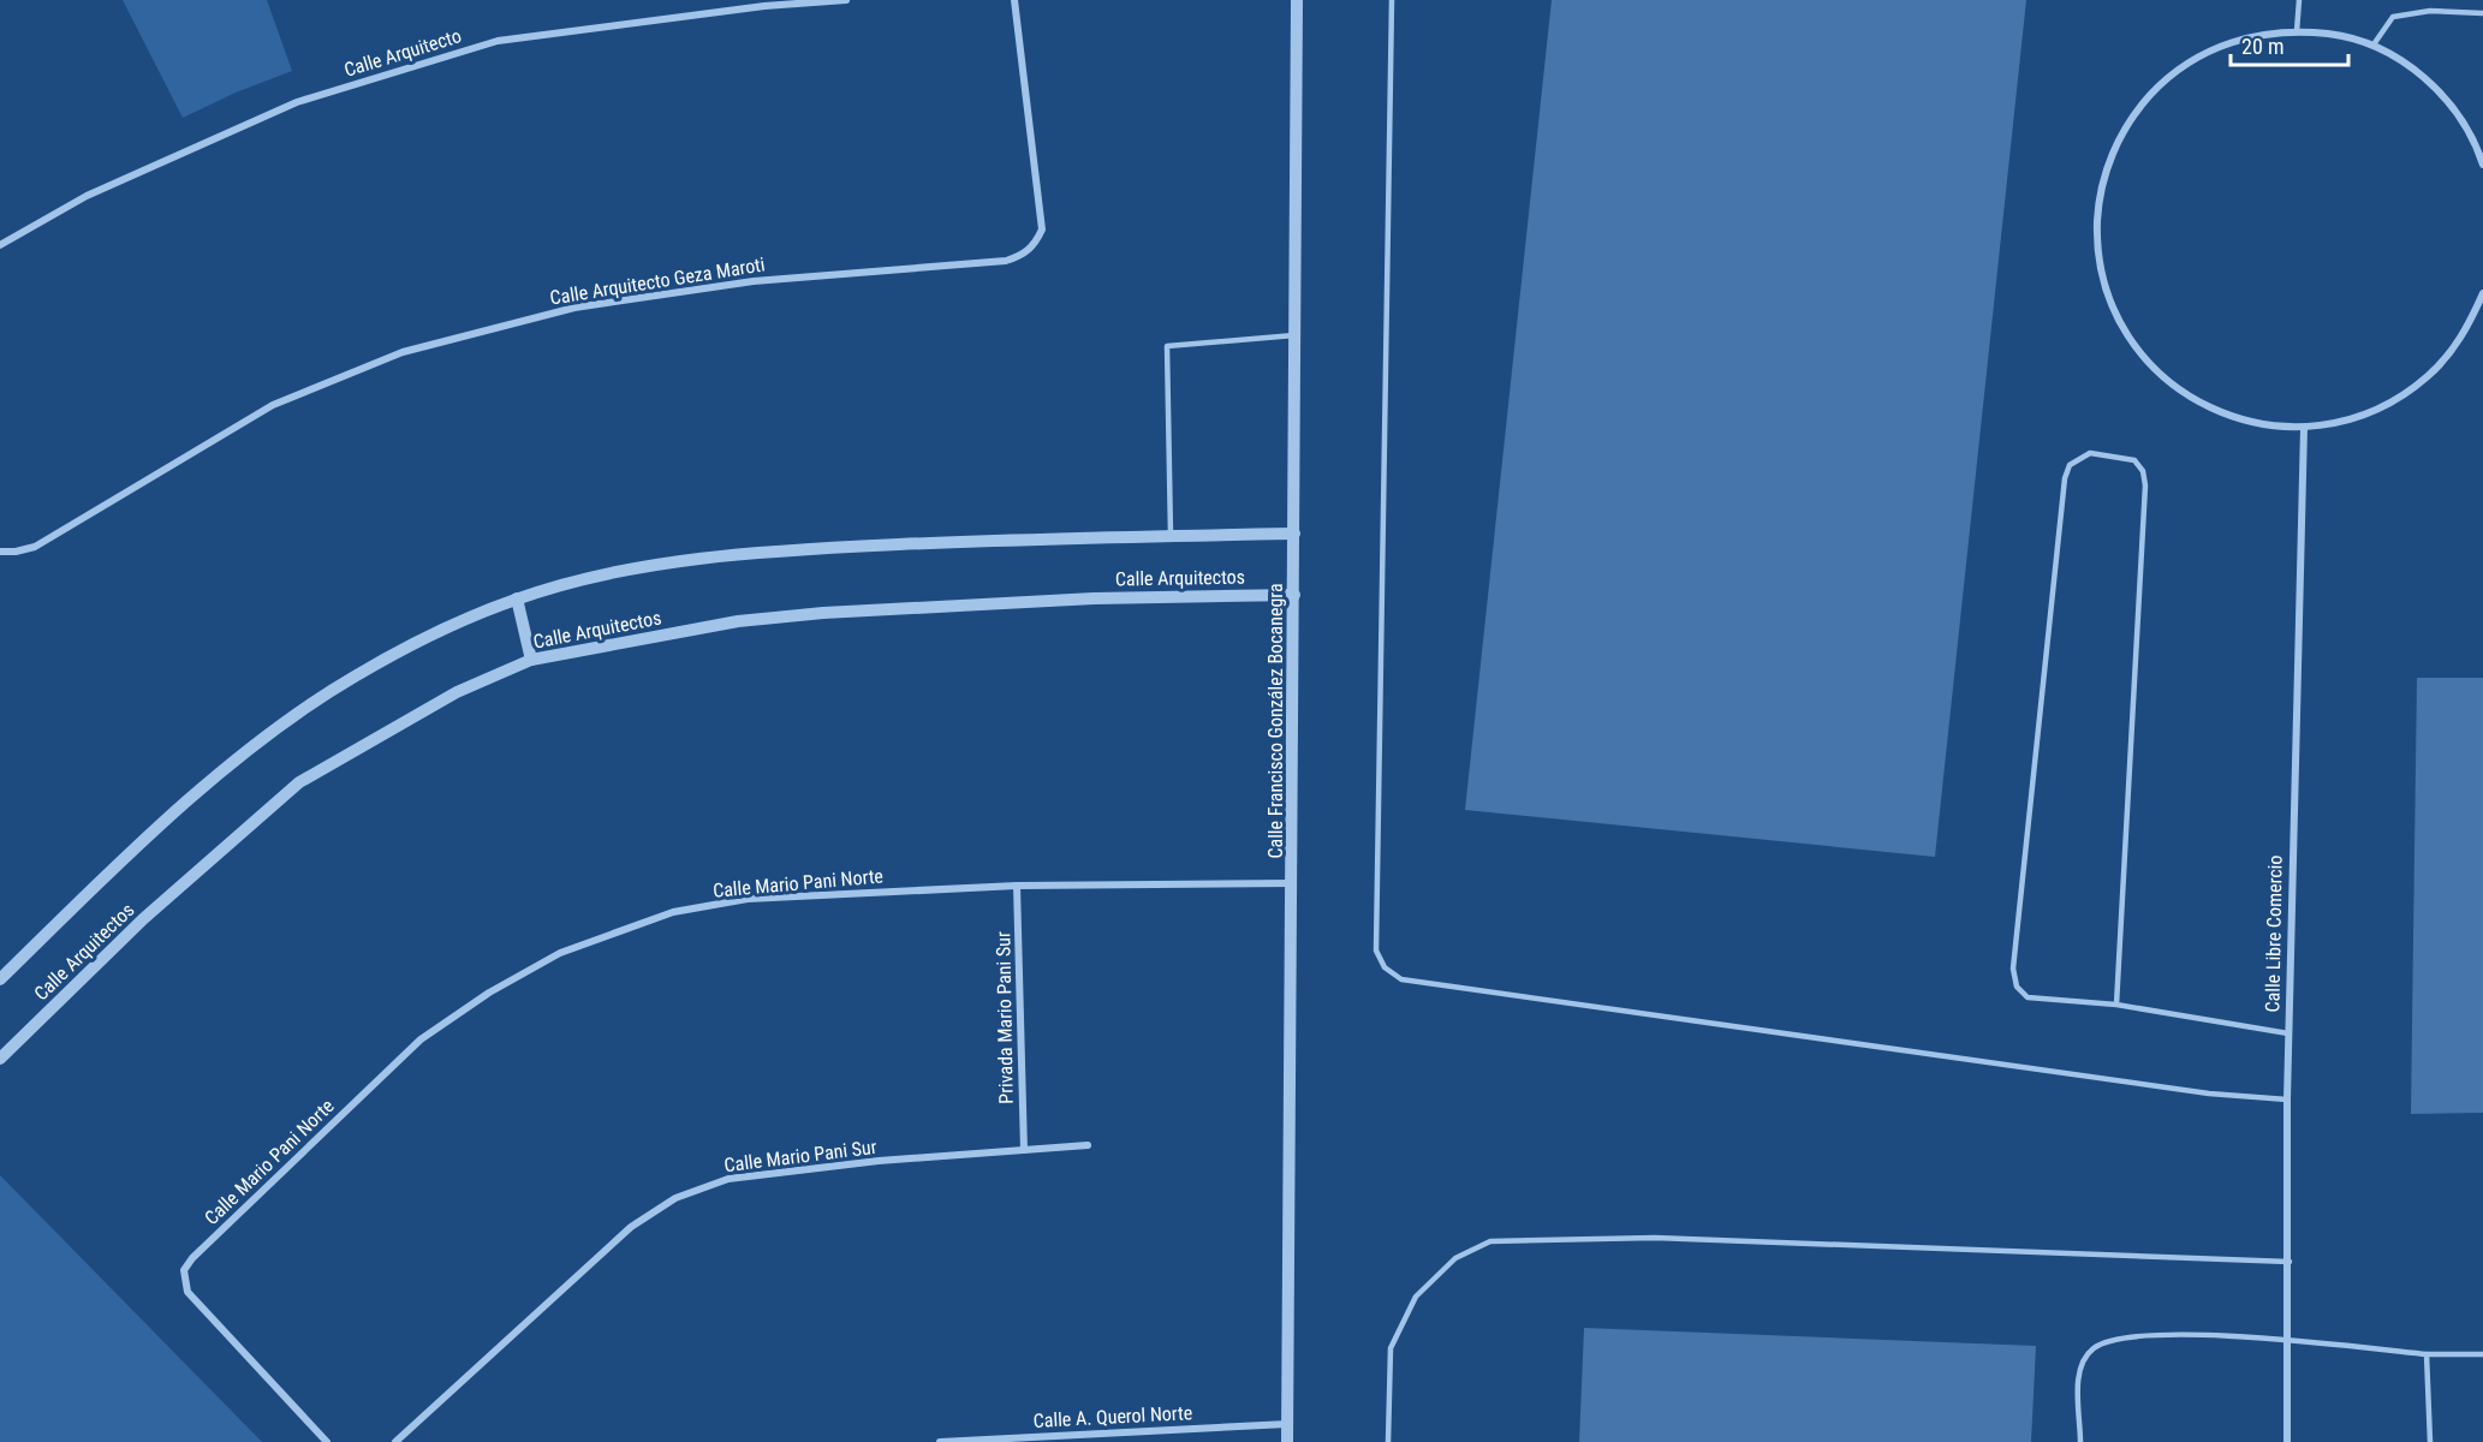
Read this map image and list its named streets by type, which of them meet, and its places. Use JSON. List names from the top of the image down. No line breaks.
{"streets":{"street":["Calle Arquitecto","Calle Arquitecto Geza Maroti","Calle Arquitectos","Calle Francisco González Bocanegra","Calle Mario Pani Norte","Calle Libre Comercio","Privada Mario Pani Sur","Calle Mario Pani Sur","Calle A. Querol Norte"]},"crossings":[["Calle Arquitectos","Calle Francisco González Bocanegra"],["Calle Francisco González Bocanegra","Calle Mario Pani Norte"],["Calle Francisco González Bocanegra","Calle A. Querol Norte"],["Calle Mario Pani Norte","Privada Mario Pani Sur"],["Privada Mario Pani Sur","Calle Mario Pani Sur"]],"scale_bar":"20 m"}
